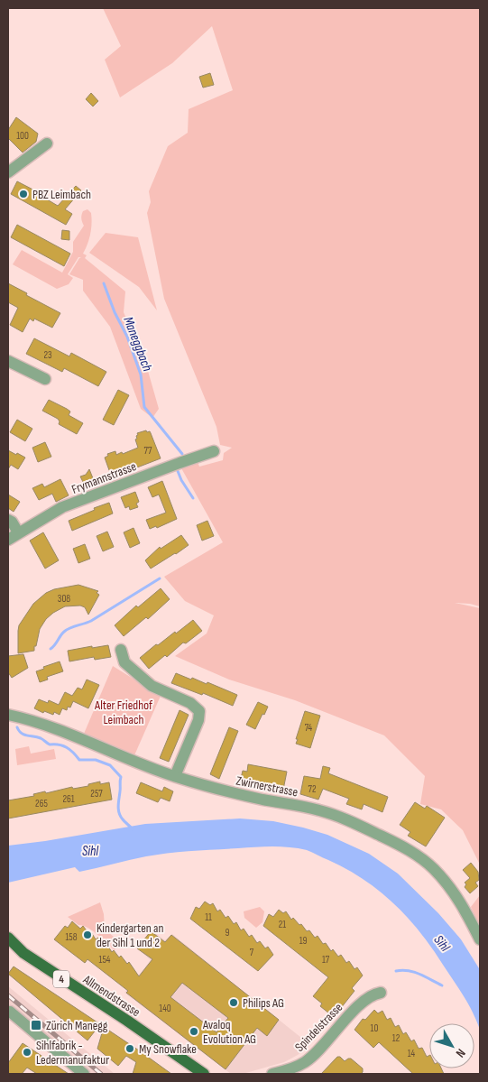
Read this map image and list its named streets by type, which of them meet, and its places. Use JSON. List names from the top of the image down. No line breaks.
{"streets":{"main road":["4","Allmendstrasse"],"street":["Frymannstrasse","Zwirnerstrasse","Spindelstrasse"]},"water":["Maneggbach","Sihl"],"parks":["Alter Friedhof Leimbach"],"places":{"other":["PBZ Leimbach","Kindergarten an der Sihl 1 und 2","Philips AG","Avaloq Evolution AG","My Snowflake","Sihlfabrik - Ledermanufaktur"],"transit":["Zürich Manegg"]},"house_numbers":["100","23","77","308","74","72","257","261","265","11","21","9","158","19","7","154","17","140","10","12","14"],"north":"bottom right"}
